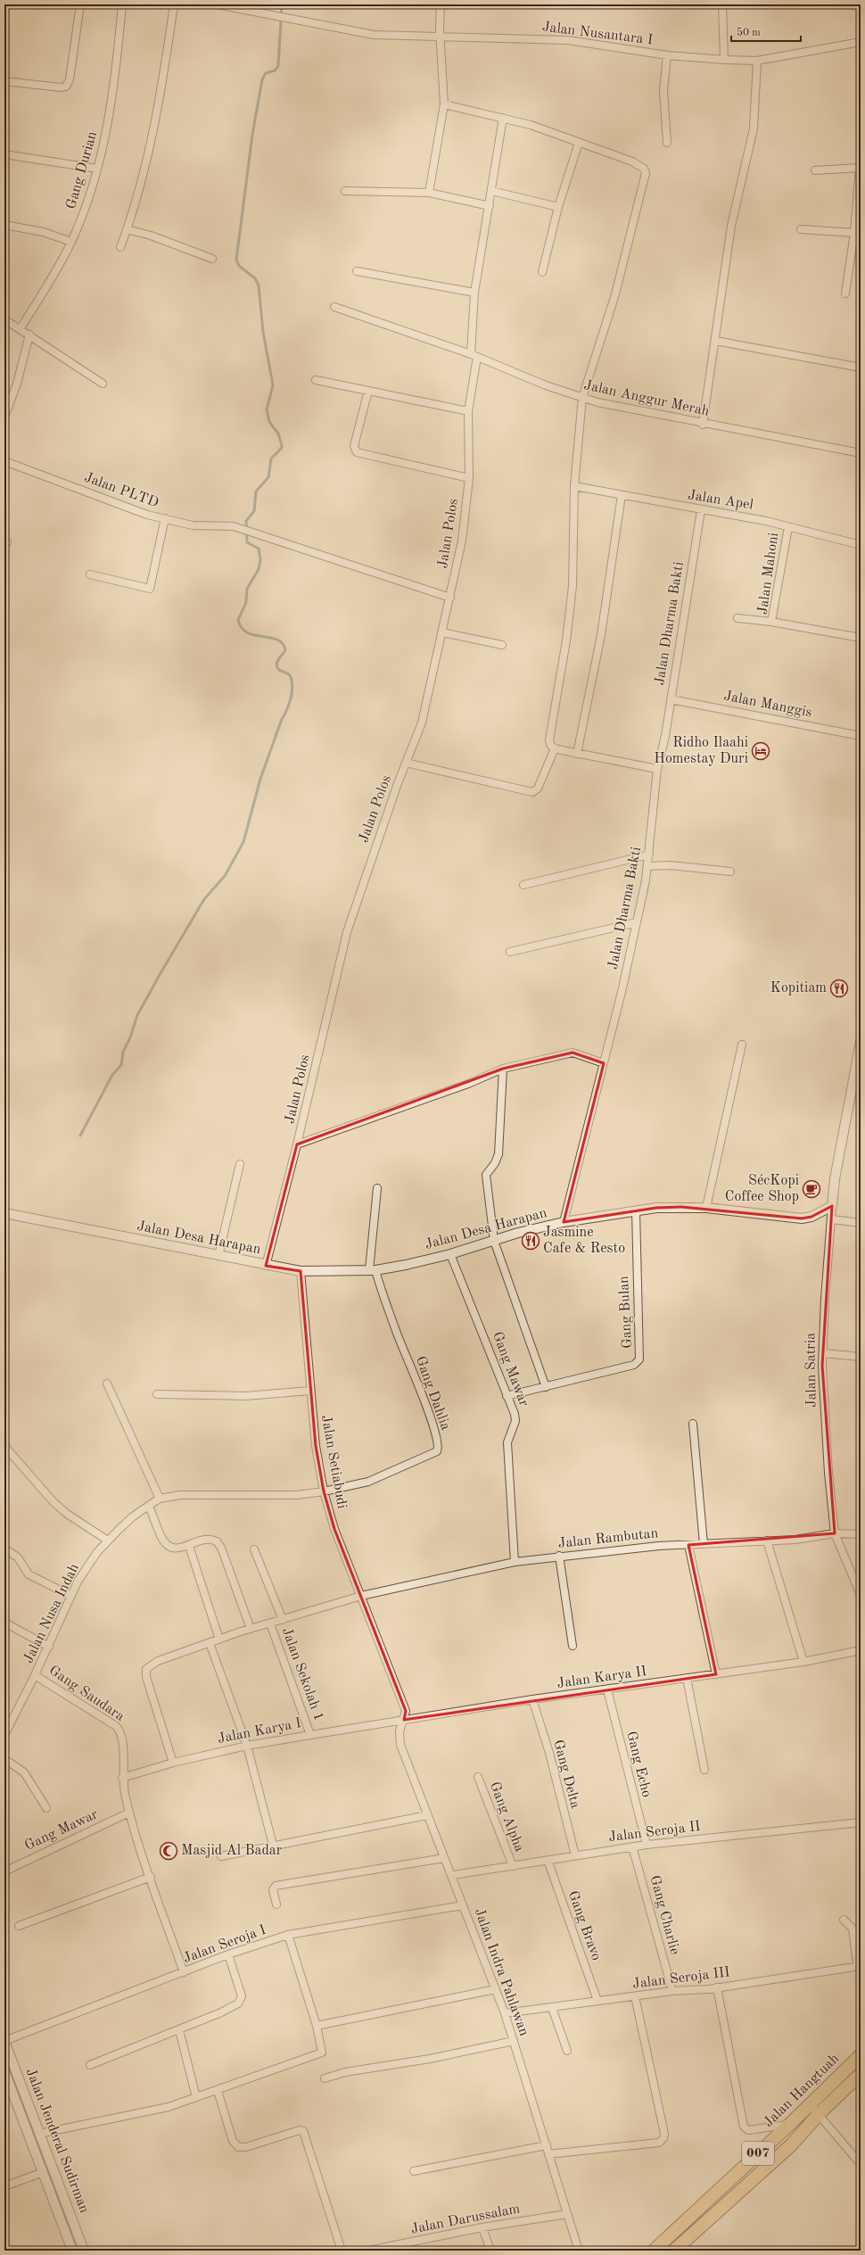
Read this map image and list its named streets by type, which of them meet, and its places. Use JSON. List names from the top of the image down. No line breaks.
{"streets":{"highway":["Jalan Hangtuah","007"],"street":["Jalan Nusantara I","Gang Durian","Jalan Anggur Merah","Jalan PLTD","Jalan Apel","Jalan Polos","Jalan Mahoni","Jalan Dharma Bakti","Jalan Manggis","Jalan Desa Harapan","Gang Bulan","Gang Mawar","Jalan Satria","Gang Dahlia","Jalan Setiabudi","Jalan Rambutan","Jalan Nusa Indah","Jalan Sekolah 1","Jalan Karya II","Gang Saudara","Jalan Karya I","Gang Echo","Gang Delta","Gang Alpha","Jalan Seroja II","Gang Charlie","Gang Bravo","Jalan Seroja I","Jalan Indra Pahlawan","Jalan Seroja III","Jalan Jenderal Sudirman","Jalan Darussalam"]},"crossings":[["Jalan Anggur Merah","Jalan Polos"],["Jalan PLTD","Jalan Polos"],["Jalan Apel","Jalan Mahoni"],["Jalan Apel","Jalan Dharma Bakti"],["Jalan Polos","Jalan Desa Harapan"],["Jalan Dharma Bakti","Jalan Manggis"],["Jalan Dharma Bakti","Jalan Desa Harapan"],["Jalan Desa Harapan","Gang Bulan"],["Jalan Desa Harapan","Gang Mawar"],["Jalan Desa Harapan","Jalan Satria"],["Jalan Desa Harapan","Gang Dahlia"],["Jalan Desa Harapan","Jalan Setiabudi"],["Gang Bulan","Gang Mawar"],["Gang Mawar","Jalan Rambutan"],["Gang Mawar","Gang Saudara"],["Jalan Satria","Jalan Rambutan"],["Gang Dahlia","Jalan Setiabudi"],["Gang Dahlia","Jalan Nusa Indah"],["Jalan Setiabudi","Jalan Rambutan"],["Jalan Setiabudi","Jalan Nusa Indah"],["Jalan Setiabudi","Jalan Indra Pahlawan"],["Jalan Rambutan","Jalan Sekolah 1"],["Jalan Rambutan","Jalan Karya I"],["Jalan Nusa Indah","Gang Saudara"],["Jalan Sekolah 1","Jalan Karya I"],["Jalan Karya II","Jalan Karya I"],["Jalan Karya II","Gang Echo"],["Jalan Karya II","Gang Delta"],["Jalan Karya II","Jalan Indra Pahlawan"],["Gang Saudara","Jalan Karya I"],["Gang Saudara","Jalan Seroja I"],["Jalan Karya I","Jalan Indra Pahlawan"],["Gang Echo","Jalan Seroja II"],["Gang Delta","Jalan Seroja II"],["Gang Alpha","Jalan Seroja II"],["Jalan Seroja II","Gang Charlie"],["Jalan Seroja II","Gang Bravo"],["Jalan Seroja II","Jalan Indra Pahlawan"],["Gang Charlie","Jalan Seroja III"],["Gang Bravo","Jalan Seroja III"],["Jalan Seroja I","Jalan Indra Pahlawan"],["Jalan Seroja I","Jalan Jenderal Sudirman"],["Jalan Indra Pahlawan","Jalan Seroja III"],["Jalan Indra Pahlawan","Jalan Darussalam"]],"places":{"hotel":["Ridho Ilaahi Homestay Duri"],"restaurant":["Kopitiam","Jasmine Cafe & Resto"],"cafe":["SécKopi Coffee Shop"],"mosque":["Masjid Al Badar"]},"scale_bar":"50 m"}
